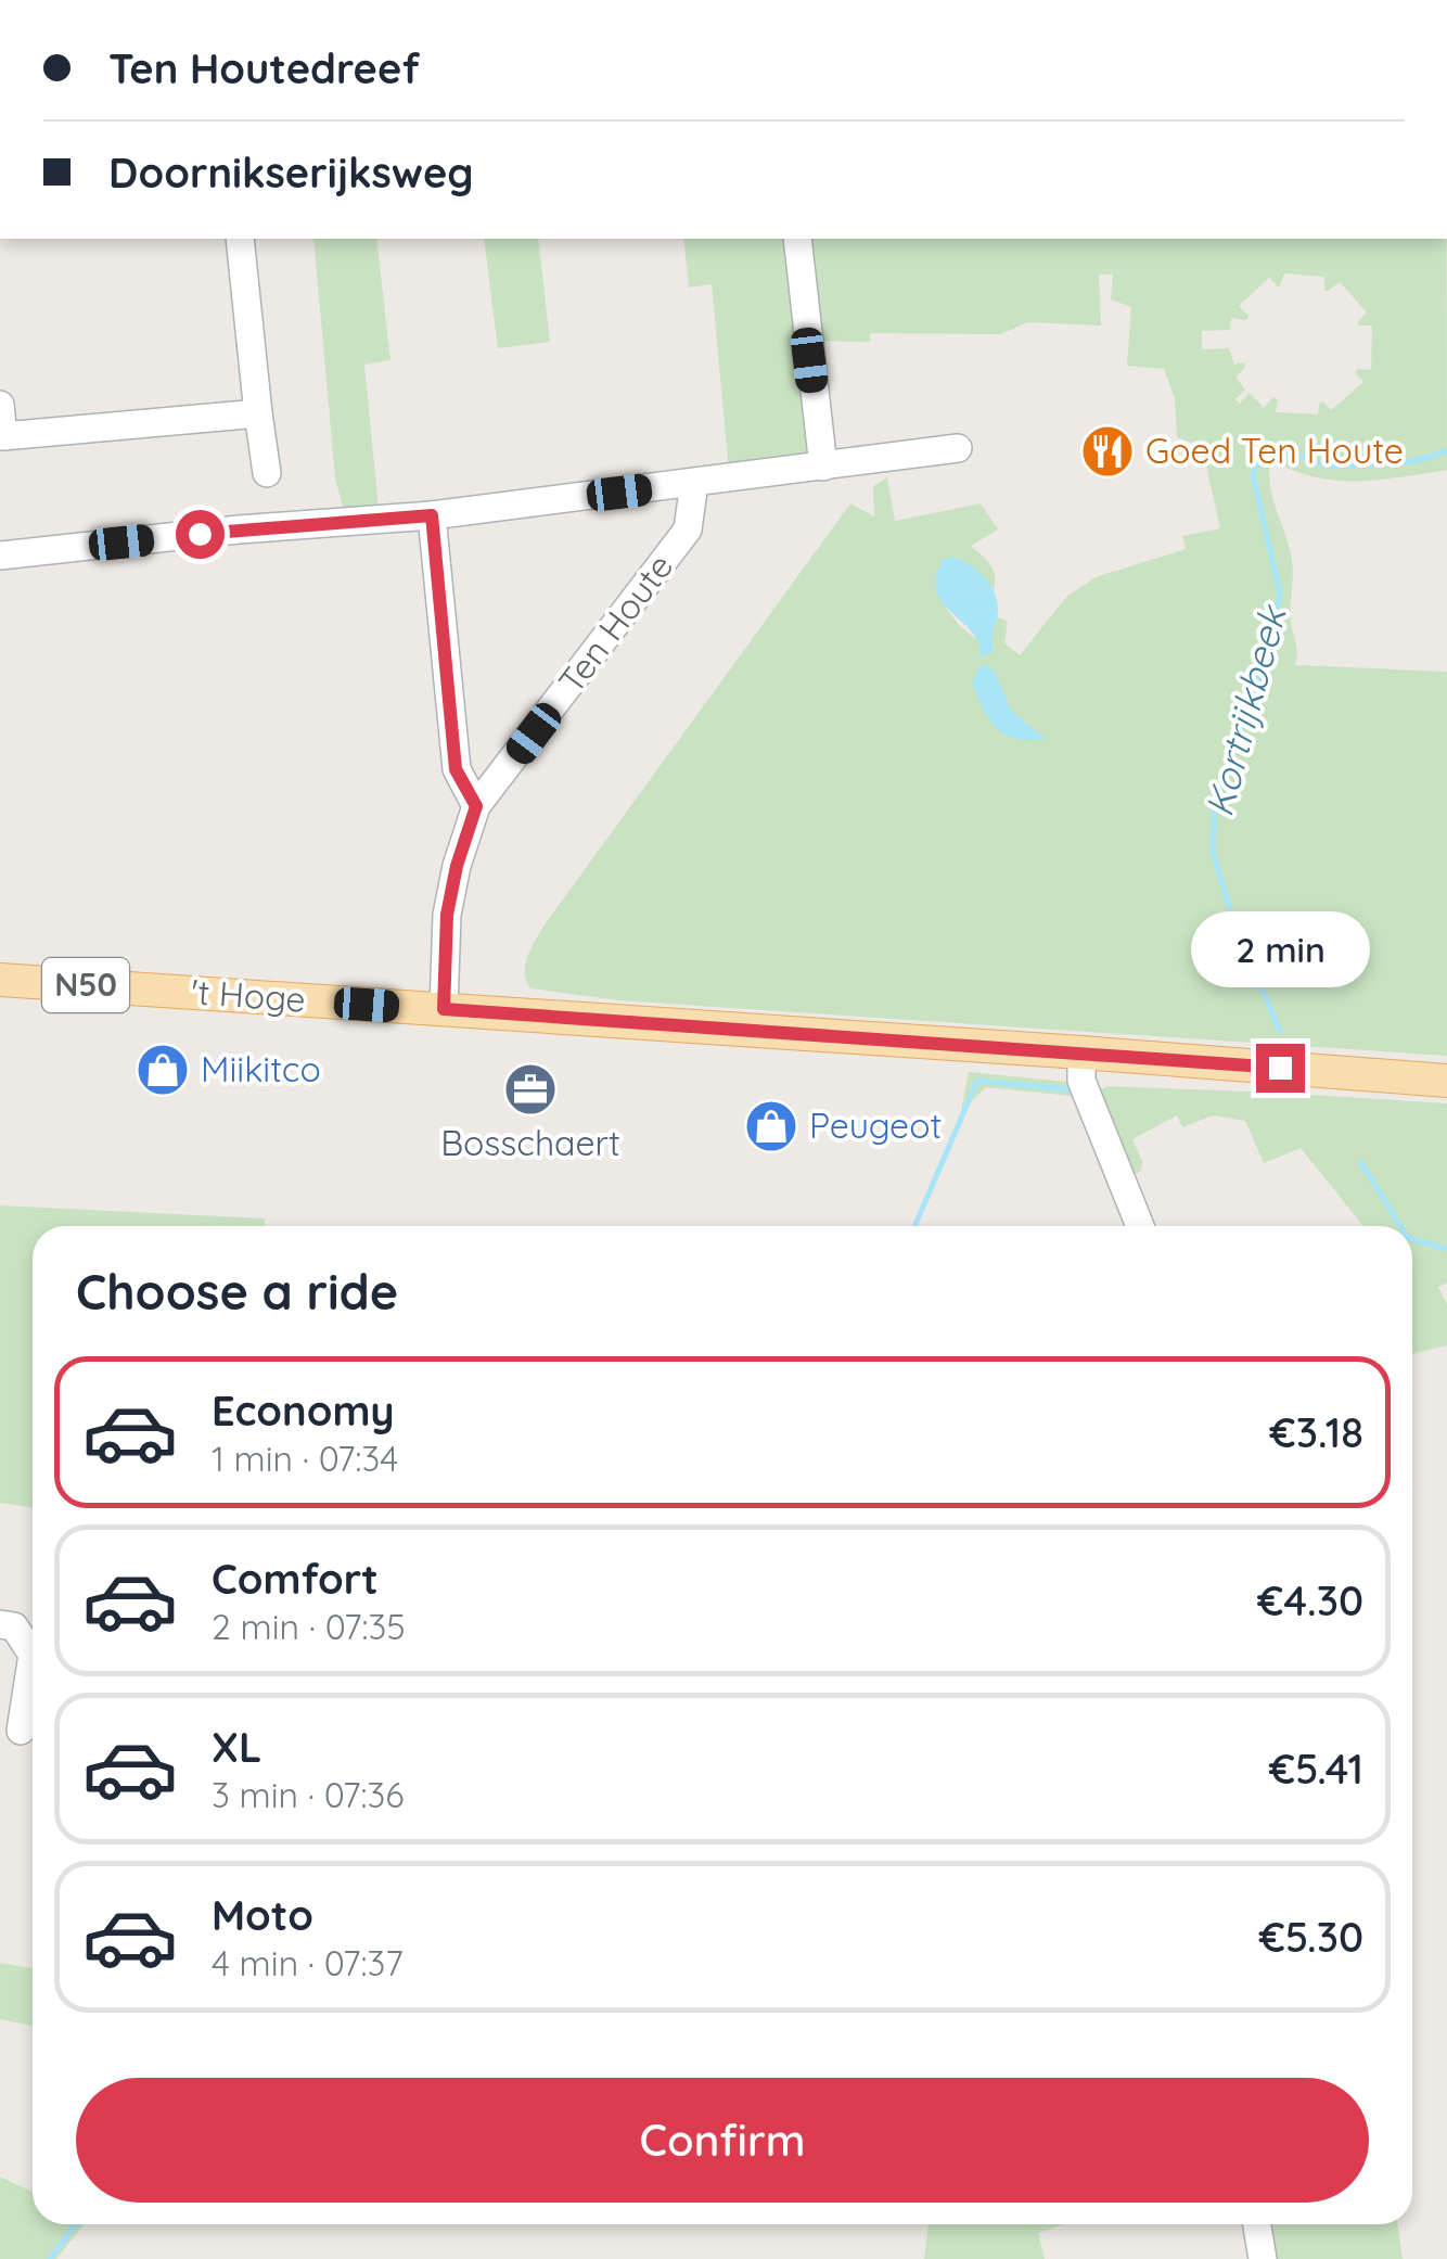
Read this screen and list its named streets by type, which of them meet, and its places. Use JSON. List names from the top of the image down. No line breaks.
{"streets":{"main road":["N50","'t Hoge"],"street":["Ten Houte"]},"crossings":[["Ten Houte","'t Hoge"],["N50","'t Hoge"]],"water":["Kortrijkbeek"],"places":{"restaurant":["Goed Ten Houte"],"shop":["Miikitco","Peugeot"],"office":["Bosschaert"]},"page":{"banner":["Ten Houtedreef","Doornikserijksweg"],"bubble":"2 min","heading":"Choose a ride","list":[{"name":"Economy","note":"1 min · 07:34","value":"€3.18"},{"name":"Comfort","note":"2 min · 07:35","value":"€4.30"},{"name":"XL","note":"3 min · 07:36","value":"€5.41"},{"name":"Moto","note":"4 min · 07:37","value":"€5.30"}],"buttons":"Confirm"}}
